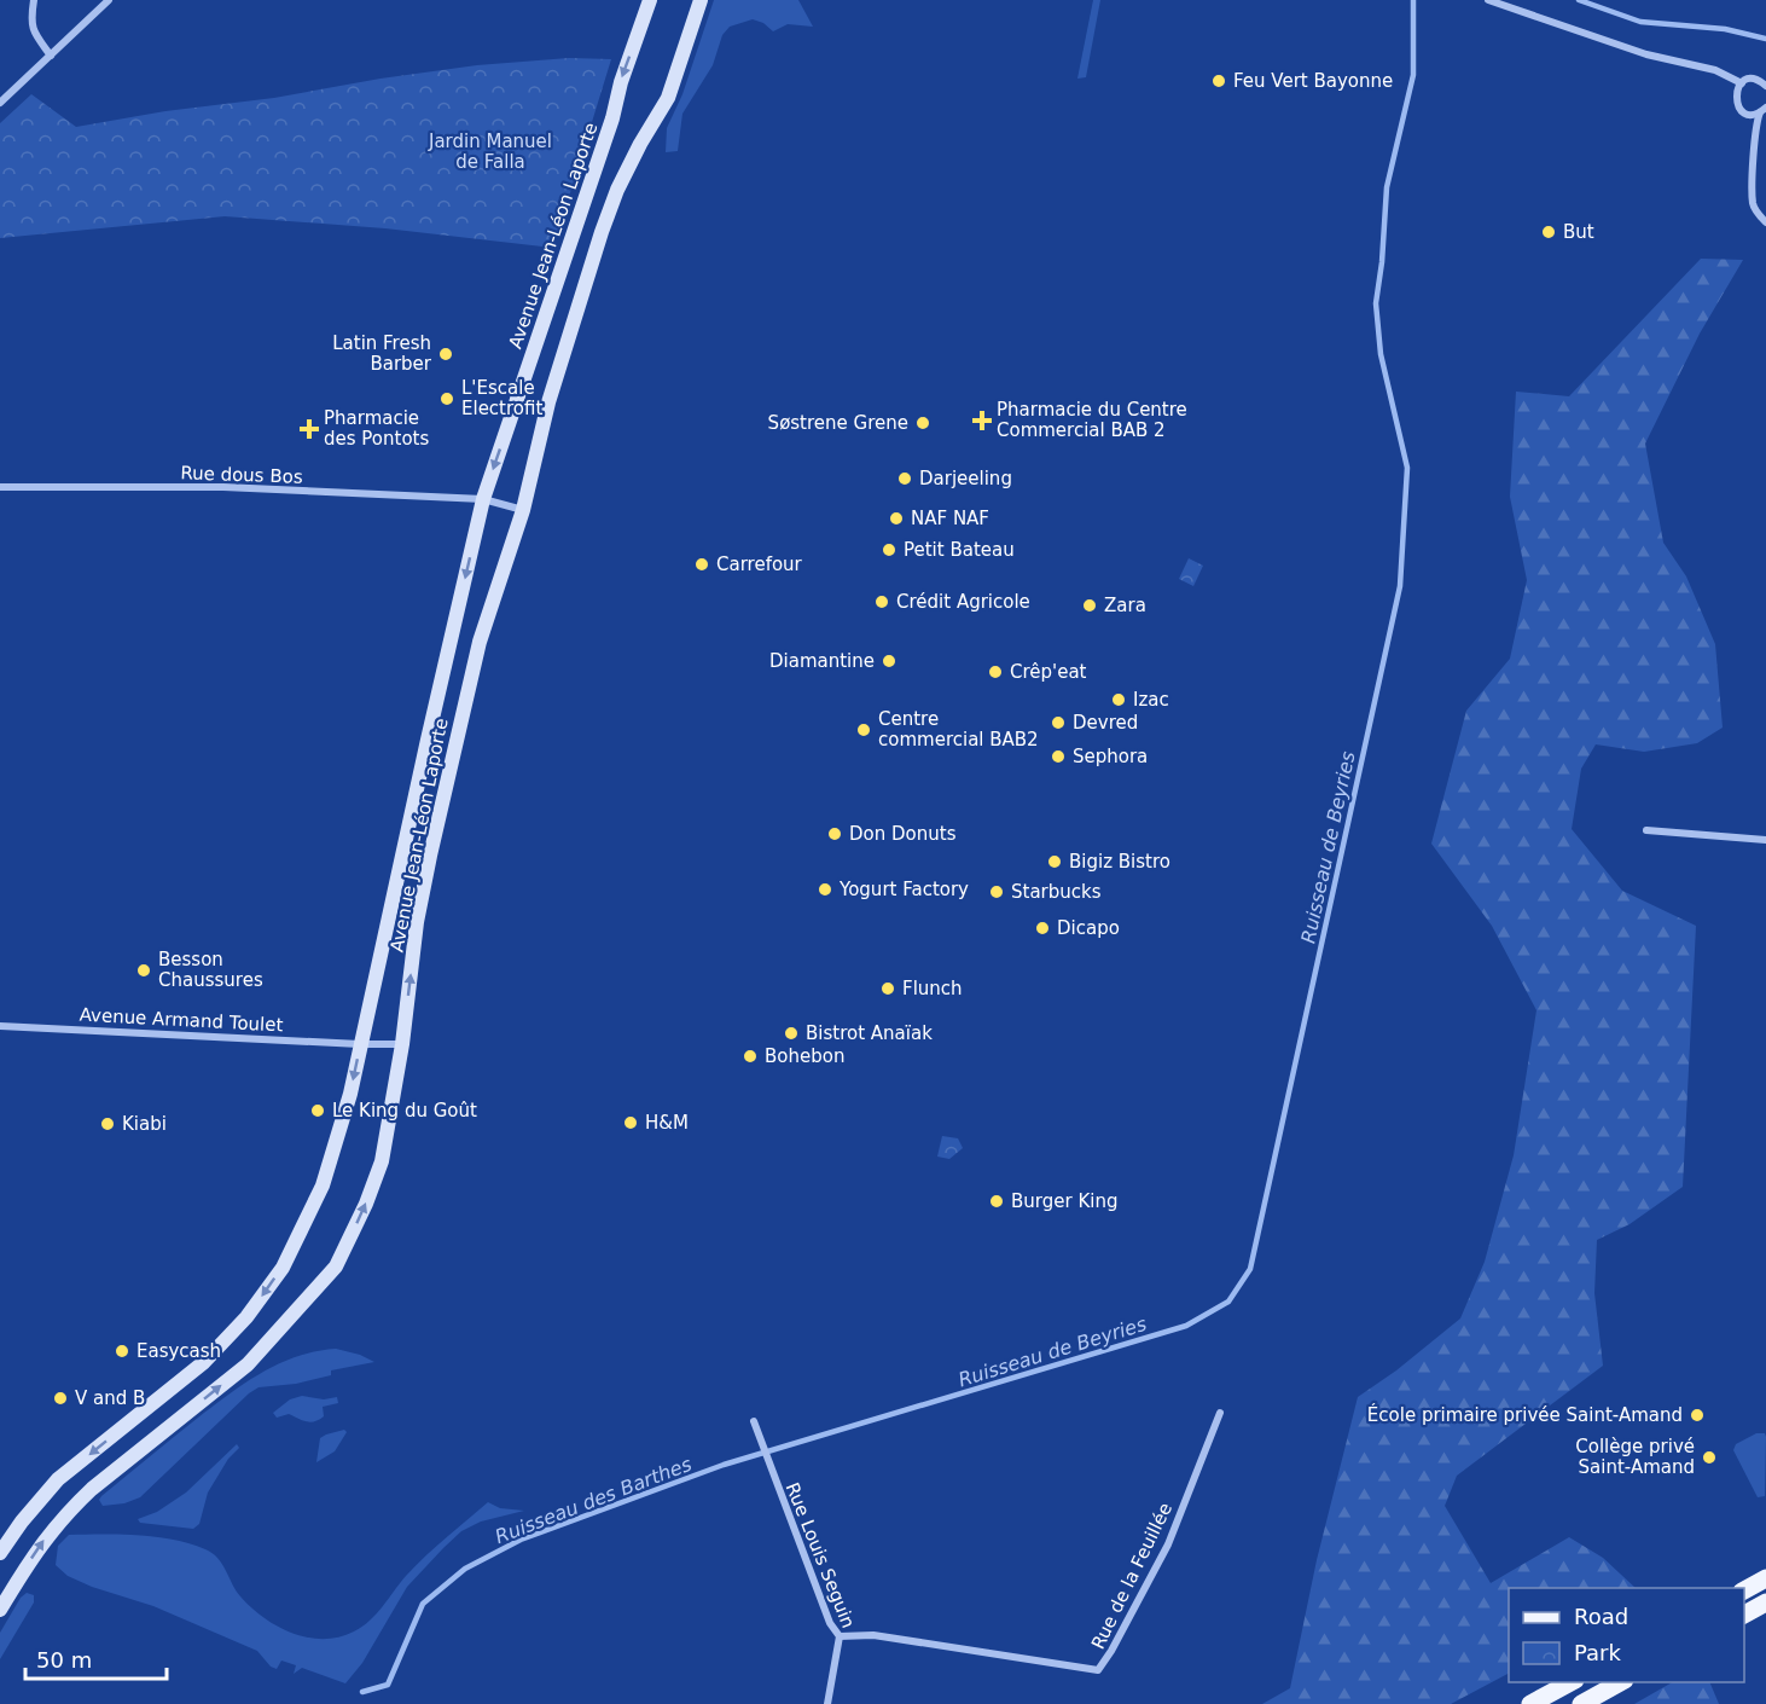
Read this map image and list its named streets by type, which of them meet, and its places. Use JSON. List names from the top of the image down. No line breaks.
{"streets":{"street":["Avenue Jean-Léon Laporte","Rue dous Bos","Avenue Armand Toulet","Rue Louis Seguin","Rue de la Feuillée"]},"crossings":[["Avenue Jean-Léon Laporte","Rue dous Bos"],["Avenue Jean-Léon Laporte","Avenue Armand Toulet"],["Rue Louis Seguin","Rue de la Feuillée"]],"water":["Ruisseau de Beyries","Ruisseau des Barthes"],"parks":["Jardin Manuel de Falla"],"places":{"other":["Feu Vert Bayonne","But","Latin Fresh Barber","L'Escale Electrofit","Søstrene Grene","Darjeeling","NAF NAF","Petit Bateau","Carrefour","Crédit Agricole","Zara","Diamantine","Crêp'eat","Izac","Devred","Centre commercial BAB2","Sephora","Don Donuts","Bigiz Bistro","Yogurt Factory","Starbucks","Dicapo","Besson Chaussures","Flunch","Bistrot Anaïak","Bohebon","Le King du Goût","H&M","Kiabi","Burger King","Easycash","V and B","École primaire privée Saint-Amand","Collège privé Saint-Amand"],"health":["Pharmacie du Centre Commercial BAB 2","Pharmacie des Pontots"]},"legend":["Road","Park"],"scale_bar":"50 m"}
